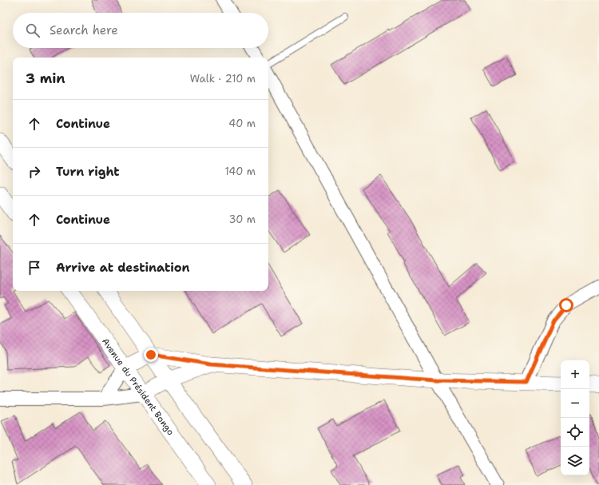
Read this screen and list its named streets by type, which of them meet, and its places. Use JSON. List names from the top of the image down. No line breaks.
{"streets":{"street":["Avenue du Président Bongo"]},"page":{"search":"Search here","heading":["3 min","Walk · 210 m"],"list":[["Continue","40 m"],["Turn right","140 m"],["Continue","30 m"],"Arrive at destination"],"map_buttons":["+","−"]}}
